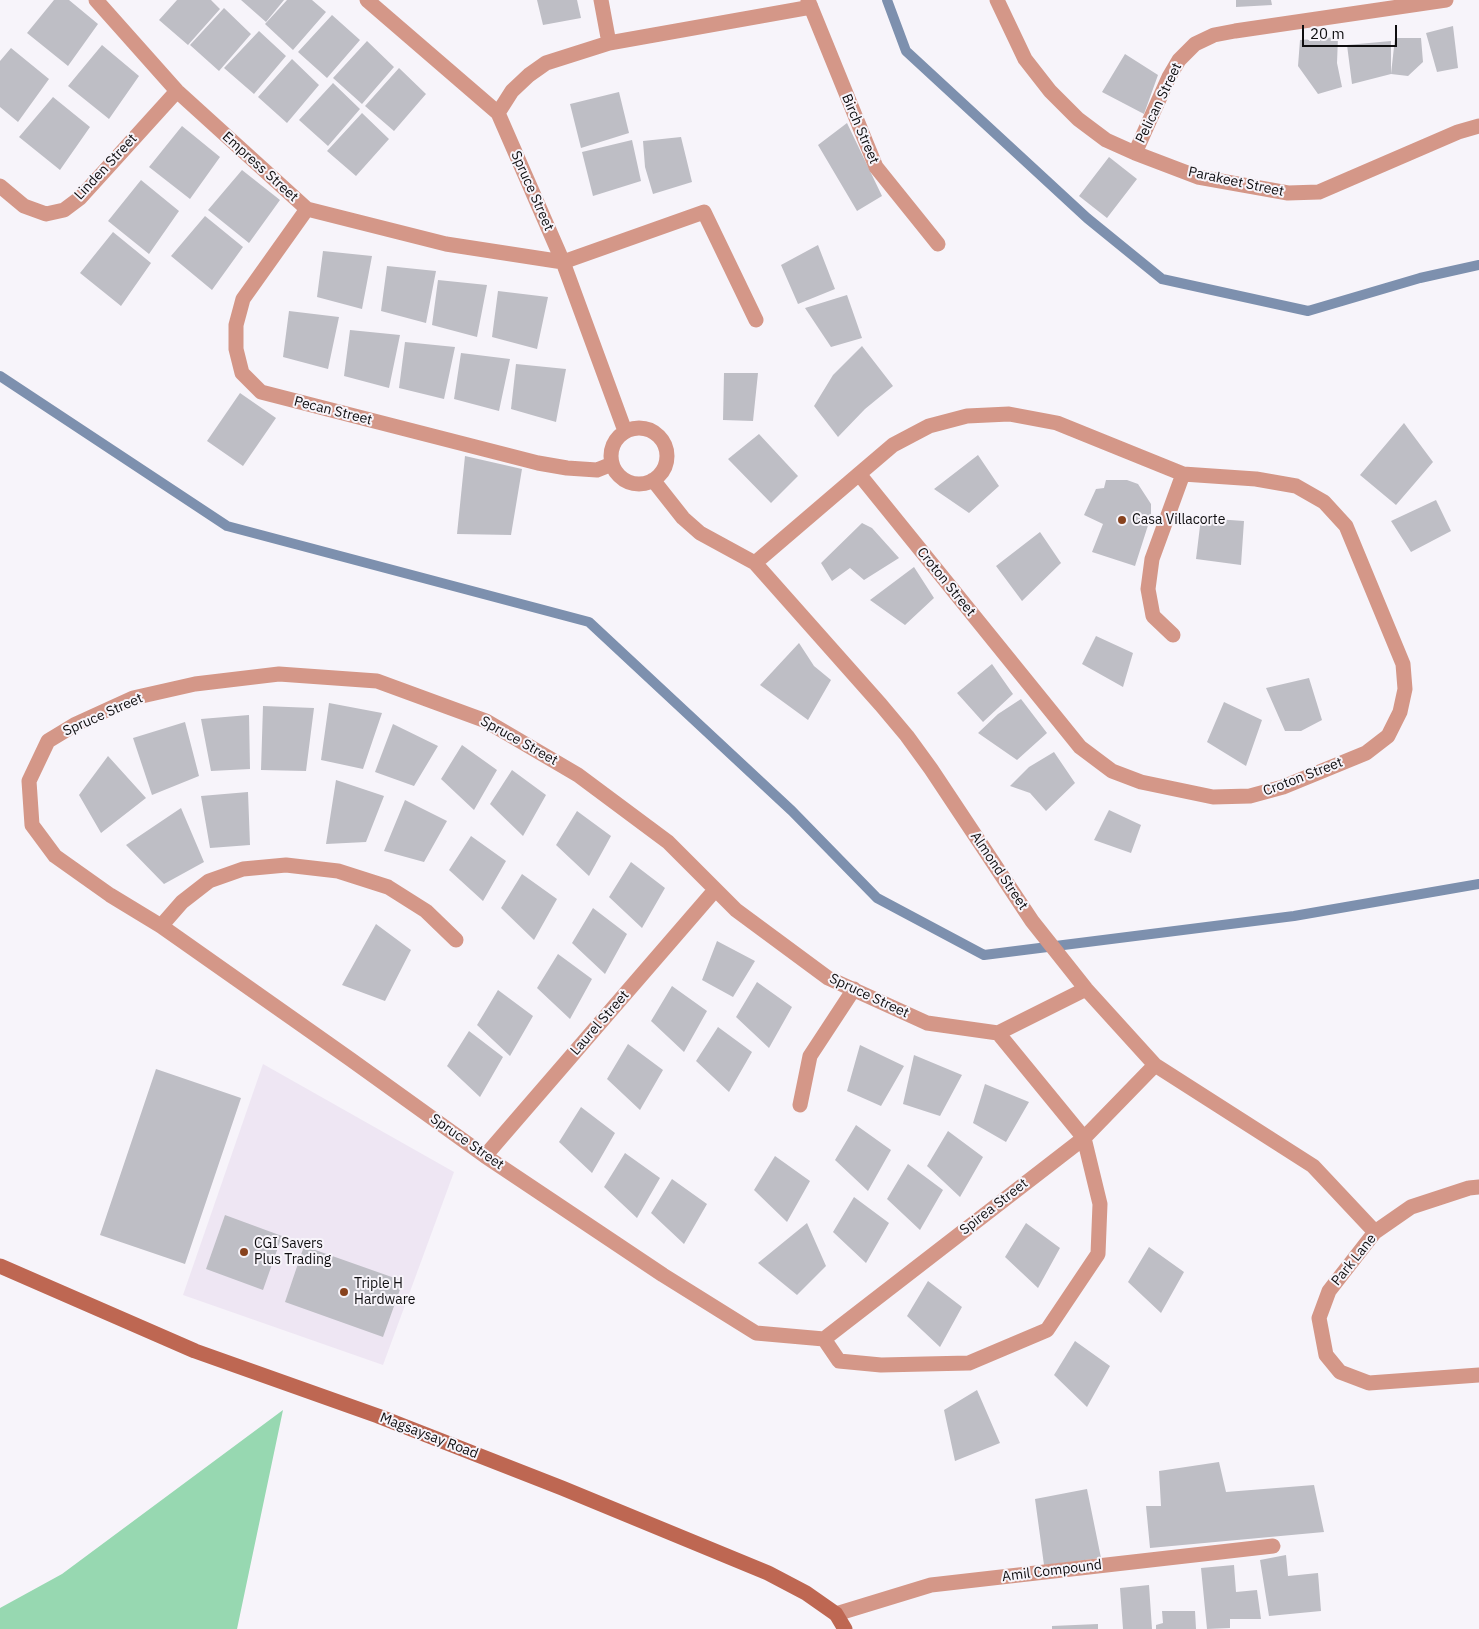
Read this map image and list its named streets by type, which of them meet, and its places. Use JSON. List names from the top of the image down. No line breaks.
{"streets":{"main road":["Magsaysay Road"],"street":["Pelican Street","Birch Street","Linden Street","Empress Street","Parakeet Street","Spruce Street","Pecan Street","Croton Street","Almond Street","Laurel Street","Spirea Street","Park Lane","Amil Compound"]},"crossings":[["Pelican Street","Parakeet Street"],["Linden Street","Empress Street"],["Empress Street","Spruce Street"],["Empress Street","Pecan Street"],["Spruce Street","Pecan Street"],["Spruce Street","Almond Street"],["Spruce Street","Laurel Street"],["Spruce Street","Spirea Street"],["Pecan Street","Almond Street"],["Croton Street","Almond Street"],["Almond Street","Spirea Street"],["Almond Street","Park Lane"],["Magsaysay Road","Amil Compound"]],"places":["Casa Villacorte","CGI Savers Plus Trading","Triple H Hardware"],"scale_bar":"20 m"}
